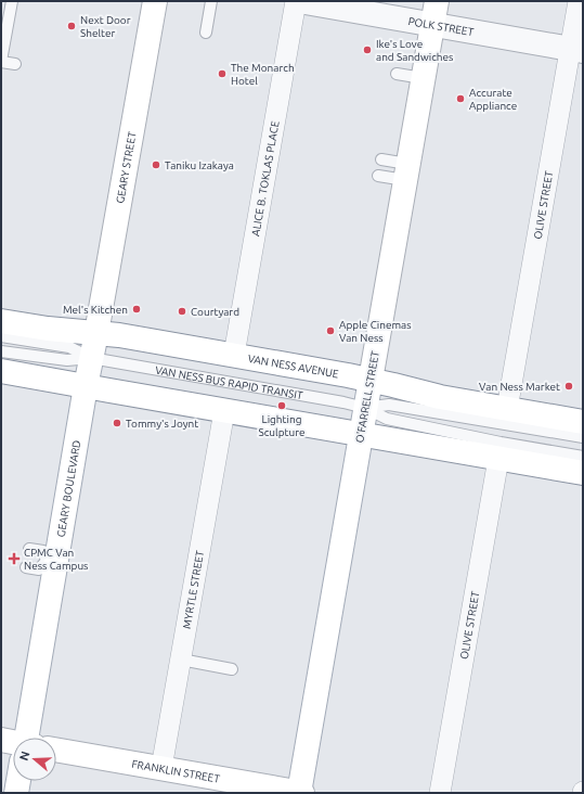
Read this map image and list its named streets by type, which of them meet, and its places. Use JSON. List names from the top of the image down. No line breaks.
{"streets":{"main road":["GEARY STREET","VAN NESS AVENUE","O'FARRELL STREET","GEARY BOULEVARD","FRANKLIN STREET"],"street":["POLK STREET","ALICE B. TOKLAS PLACE","OLIVE STREET","MYRTLE STREET"],"lane":["VAN NESS BUS RAPID TRANSIT"]},"crossings":[["POLK STREET","OLIVE STREET"],["POLK STREET","O'FARRELL STREET"],["GEARY STREET","VAN NESS AVENUE"],["GEARY STREET","GEARY BOULEVARD"],["ALICE B. TOKLAS PLACE","VAN NESS AVENUE"],["OLIVE STREET","VAN NESS AVENUE"],["VAN NESS AVENUE","O'FARRELL STREET"],["VAN NESS AVENUE","GEARY BOULEVARD"],["VAN NESS BUS RAPID TRANSIT","O'FARRELL STREET"],["VAN NESS BUS RAPID TRANSIT","GEARY BOULEVARD"],["O'FARRELL STREET","FRANKLIN STREET"],["MYRTLE STREET","FRANKLIN STREET"]],"places":{"other":["Next Door Shelter","Ike's Love and Sandwiches","The Monarch Hotel","Accurate Appliance","Taniku Izakaya","Mel's Kitchen","Courtyard","Apple Cinemas Van Ness","Van Ness Market","Lighting Sculpture","Tommy's Joynt"],"health":["CPMC Van Ness Campus"]},"north":"left"}
